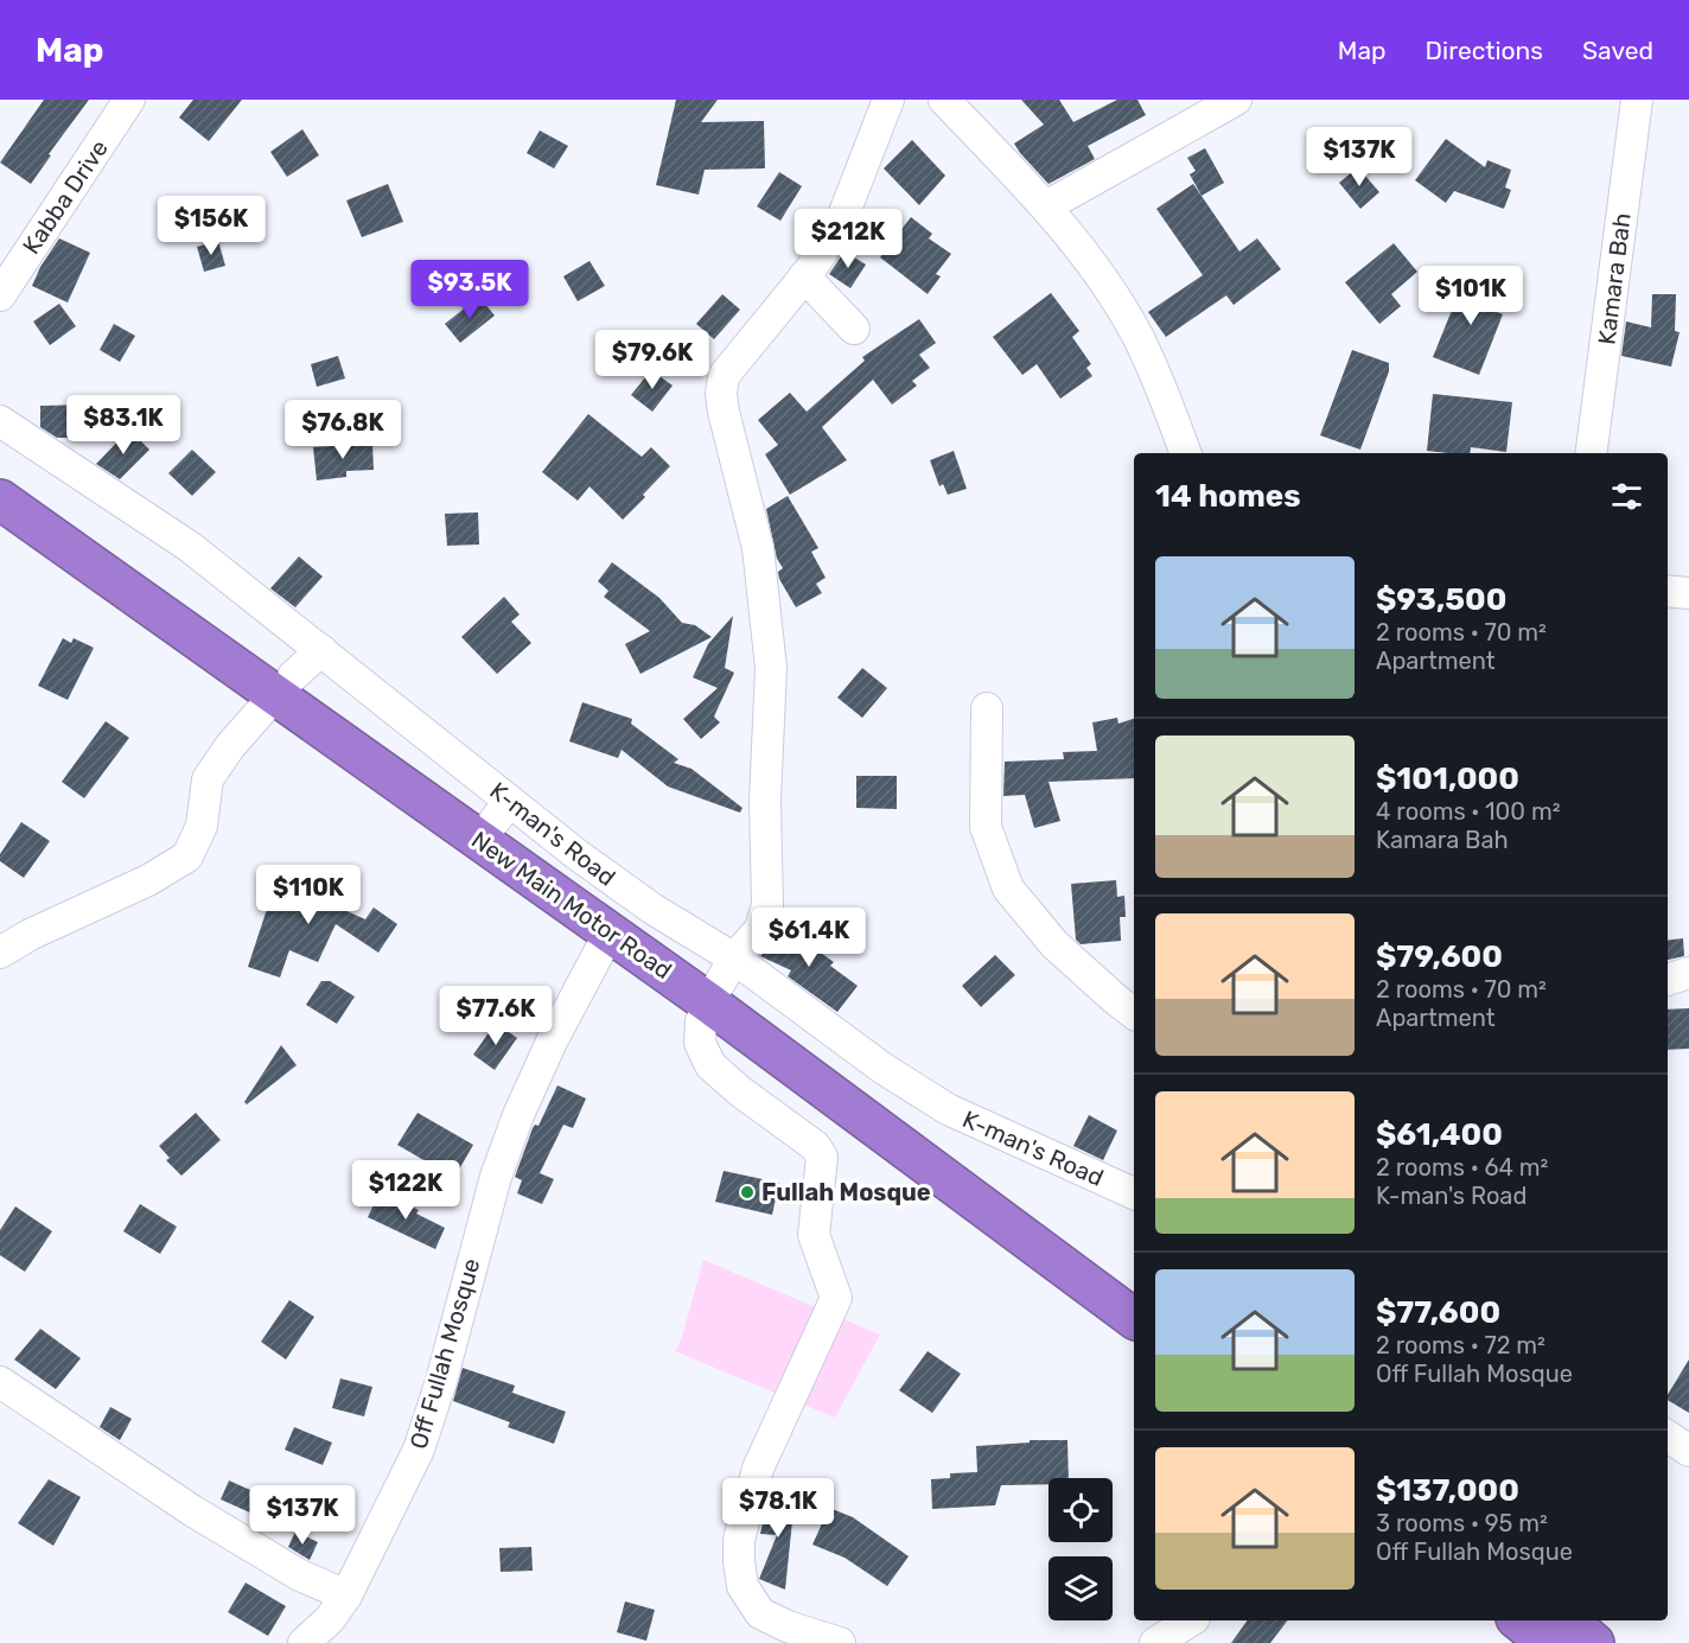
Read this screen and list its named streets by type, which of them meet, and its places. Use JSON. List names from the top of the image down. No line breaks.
{"streets":{"highway":["New Main Motor Road"],"street":["Kabba Drive","Kamara Bah","K-man's Road","Off Fullah Mosque"]},"crossings":[["K-man's Road","New Main Motor Road"],["New Main Motor Road","Off Fullah Mosque"]],"places":["Fullah Mosque"],"page":{"header":"Map","nav":["Map","Directions","Saved"],"price":["$137K","$156K","$212K","$93.5K","$101K","$79.6K","$83.1K","$76.8K","$110K","$61.4K","$77.6K","$122K","$78.1K","$137K"],"heading":"14 homes","list":[{"name":"$93,500","note":"2 rooms · 70 m² · Apartment"},{"name":"$101,000","note":"4 rooms · 100 m² · Kamara Bah"},{"name":"$79,600","note":"2 rooms · 70 m² · Apartment"},{"name":"$61,400","note":"2 rooms · 64 m² · K-man's Road"},{"name":"$77,600","note":"2 rooms · 72 m² · Off Fullah Mosque"},{"name":"$137,000","note":"3 rooms · 95 m² · Off Fullah Mosque"}]}}
